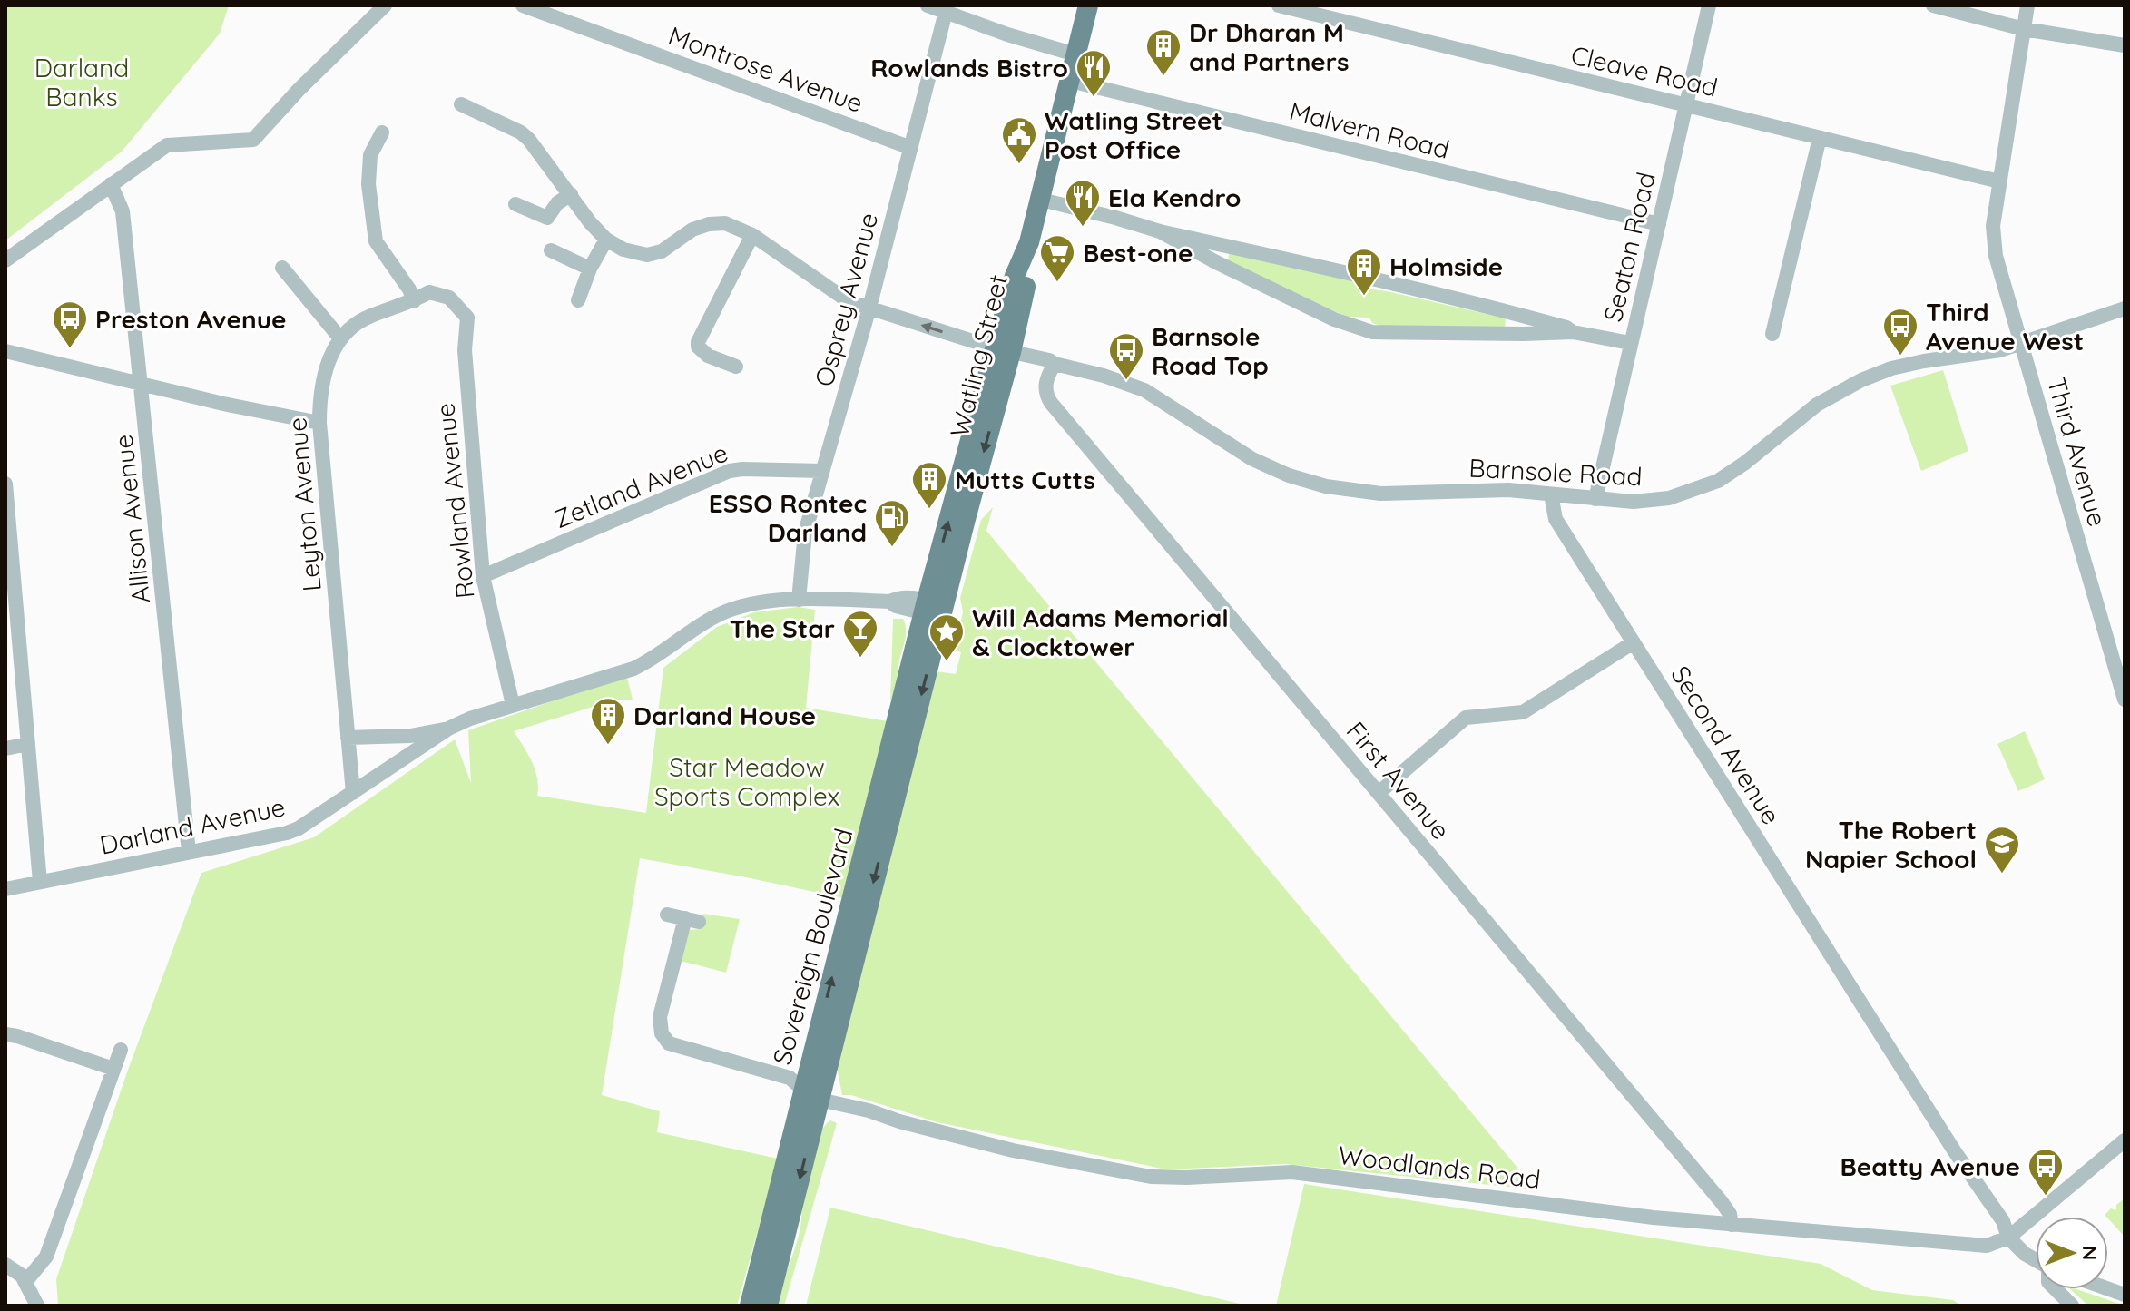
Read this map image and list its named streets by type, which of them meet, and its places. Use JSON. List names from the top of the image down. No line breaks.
{"streets":{"main road":["Watling Street","Sovereign Boulevard"],"street":["Montrose Avenue","Cleave Road","Malvern Road","Seaton Road","Osprey Avenue","Third Avenue","Barnsole Road","Zetland Avenue","Rowland Avenue","Leyton Avenue","Allison Avenue","Second Avenue","First Avenue","Darland Avenue","Woodlands Road"]},"crossings":[["Montrose Avenue","Osprey Avenue"],["Cleave Road","Seaton Road"],["Cleave Road","Third Avenue"],["Malvern Road","Seaton Road"],["Malvern Road","Watling Street"],["Seaton Road","Barnsole Road"],["Osprey Avenue","Barnsole Road"],["Osprey Avenue","Zetland Avenue"],["Osprey Avenue","Darland Avenue"],["Watling Street","Barnsole Road"],["Watling Street","Darland Avenue"],["Watling Street","Sovereign Boulevard"],["Third Avenue","Barnsole Road"],["Barnsole Road","Second Avenue"],["Barnsole Road","First Avenue"],["Zetland Avenue","Rowland Avenue"],["Rowland Avenue","Leyton Avenue"],["Rowland Avenue","Darland Avenue"],["Leyton Avenue","Darland Avenue"],["Allison Avenue","Darland Avenue"],["Second Avenue","Woodlands Road"],["First Avenue","Woodlands Road"],["Darland Avenue","Sovereign Boulevard"],["Sovereign Boulevard","Woodlands Road"]],"parks":["Darland Banks","Star Meadow Sports Complex"],"places":{"building":["Dr Dharan M and Partners","Holmside","Mutts Cutts","Darland House"],"restaurant":["Rowlands Bistro","Ela Kendro"],"public building":["Watling Street Post Office"],"supermarket":["Best-one"],"bus stop":["Preston Avenue","Third Avenue West","Barnsole Road Top","Beatty Avenue"],"fuel station":["ESSO Rontec Darland"],"bar":["The Star"],"place":["Will Adams Memorial & Clocktower"],"school or university":["The Robert Napier School"]},"north":"right"}
